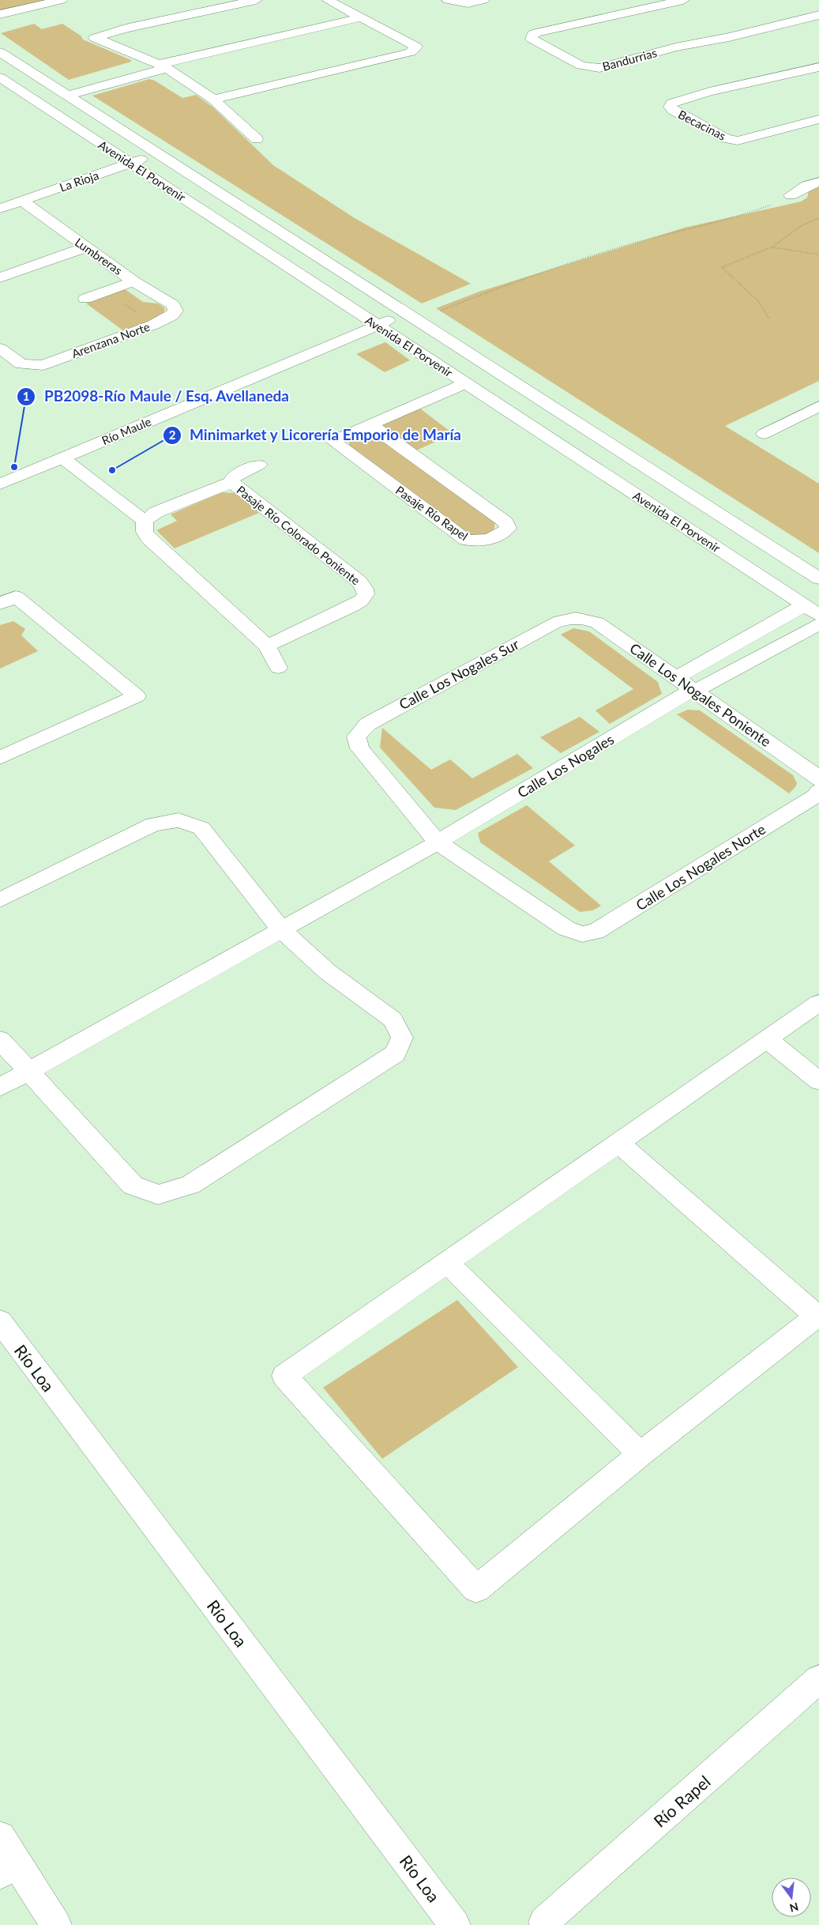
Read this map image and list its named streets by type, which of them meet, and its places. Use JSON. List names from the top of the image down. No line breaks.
{"streets":{"street":["Bandurrias","Becacinas","Avenida El Porvenir","La Rioja","Lumbreras","Arenzana Norte","Río Maule","Pasaje Río Rapel","Pasaje Río Colorado Poniente","Calle Los Nogales Sur","Calle Los Nogales Poniente","Calle Los Nogales","Calle Los Nogales Norte","Río Loa","Río Rapel"]},"crossings":[["Avenida El Porvenir","La Rioja"],["Avenida El Porvenir","Río Maule"],["La Rioja","Lumbreras"],["Lumbreras","Arenzana Norte"],["Calle Los Nogales Sur","Calle Los Nogales Poniente"],["Calle Los Nogales Sur","Calle Los Nogales"],["Calle Los Nogales Sur","Calle Los Nogales Norte"],["Calle Los Nogales Poniente","Calle Los Nogales"],["Calle Los Nogales Poniente","Calle Los Nogales Norte"],["Calle Los Nogales","Calle Los Nogales Norte"]],"places":["PB2098-Río Maule / Esq. Avellaneda","Minimarket y Licorería Emporio de María"],"north":"bottom"}
